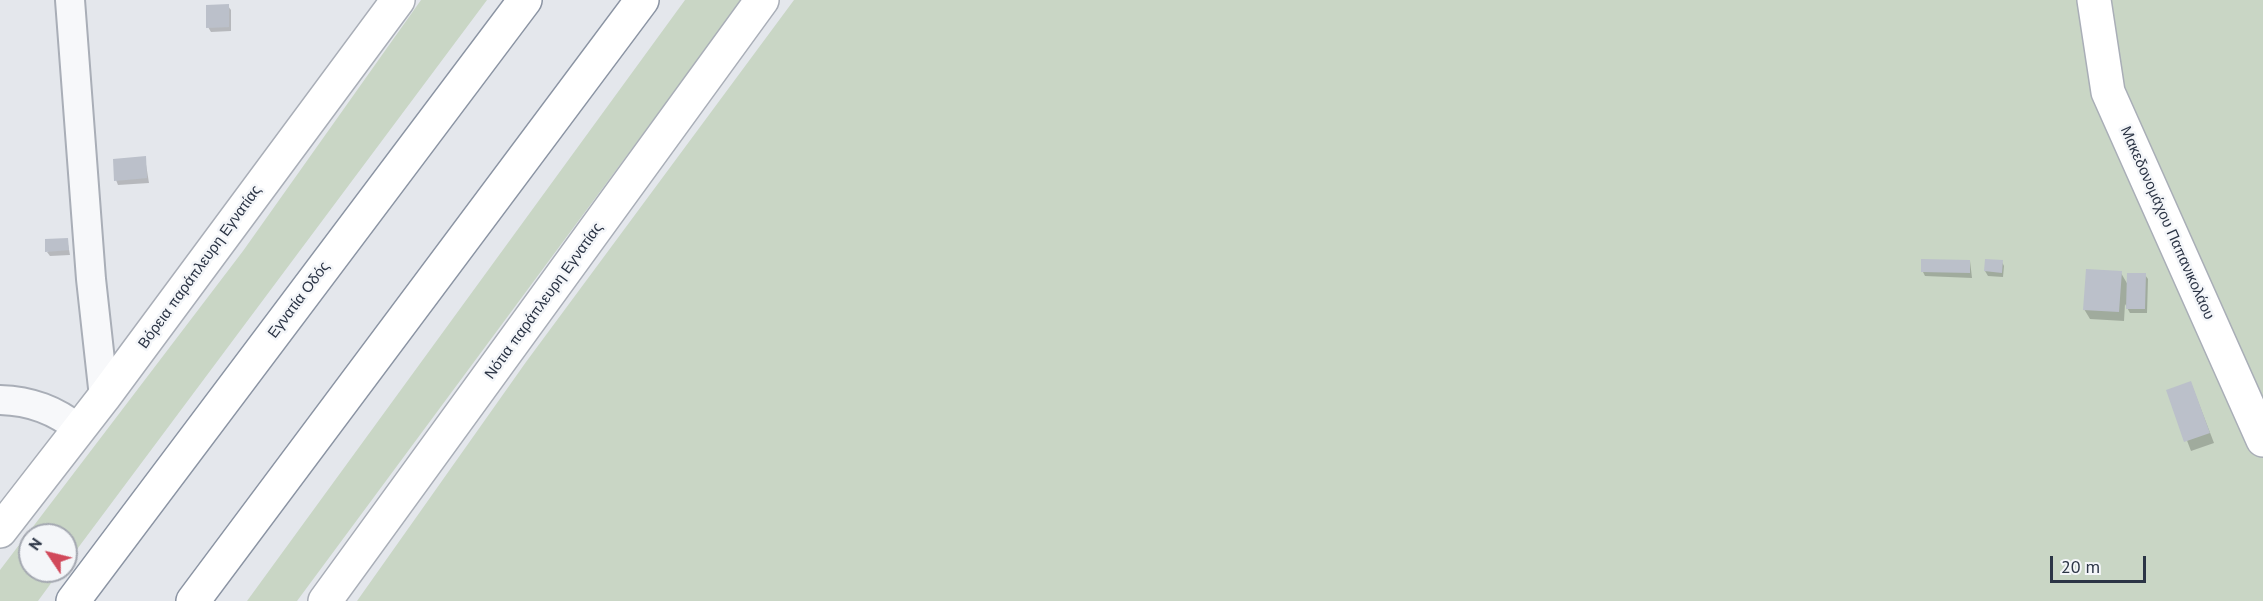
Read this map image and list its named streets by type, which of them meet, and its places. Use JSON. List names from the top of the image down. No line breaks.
{"streets":{"main road":["Μακεδονομάχου Παπανικολάου","Βόρεια παράπλευρη Εγνατίας","Εγνατία Οδός","Νότια παράπλευρη Εγνατίας"]},"scale_bar":"20 m","north":"top left"}
